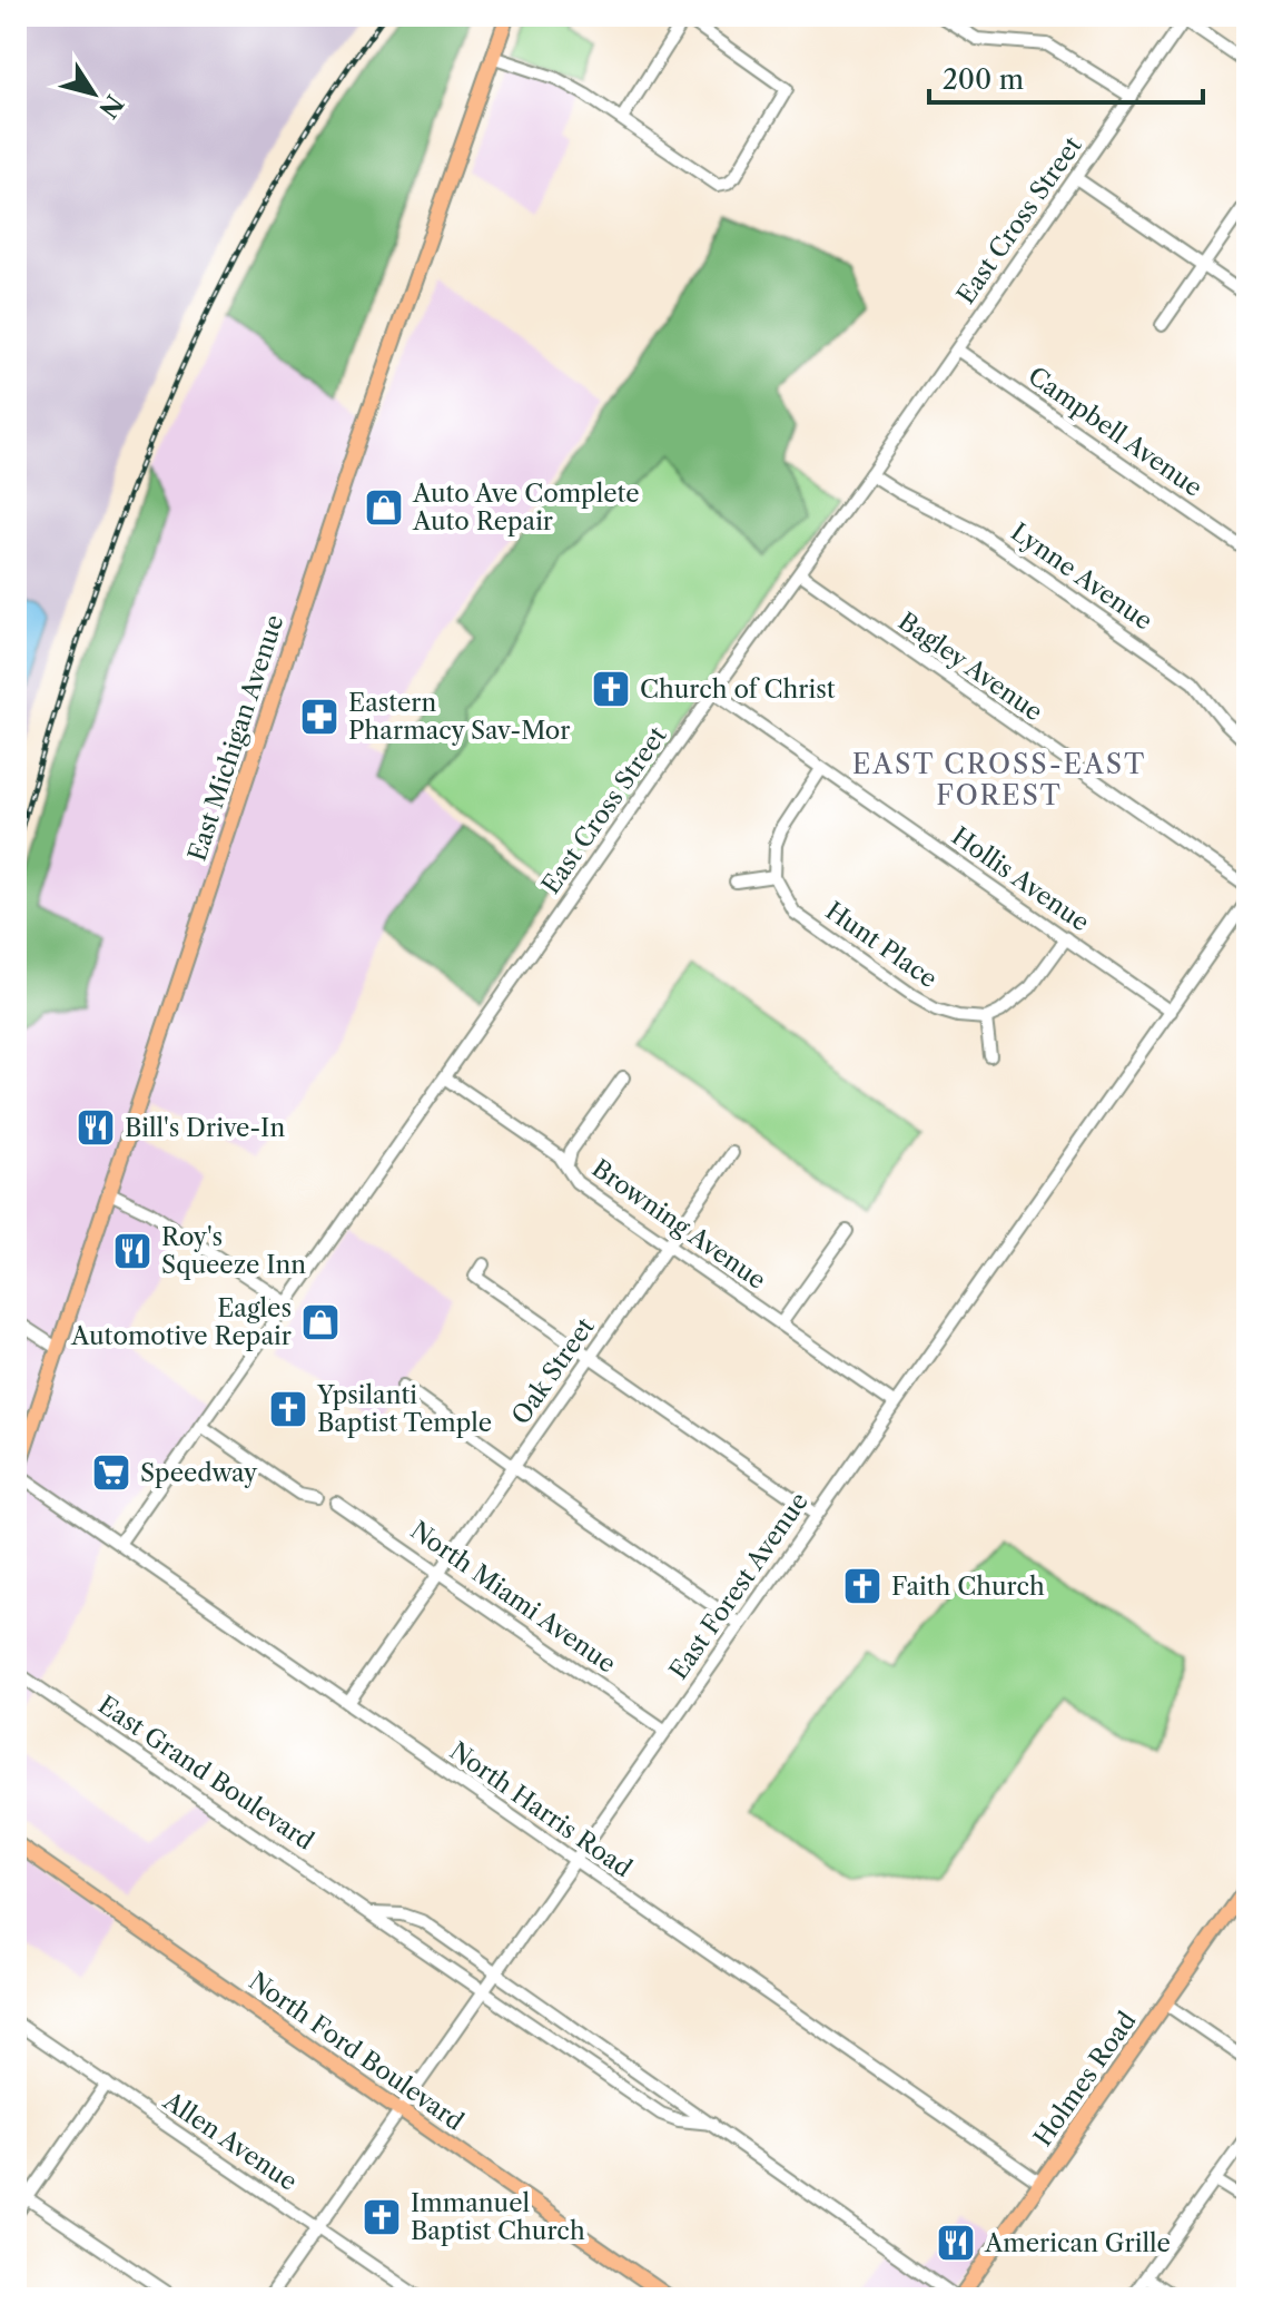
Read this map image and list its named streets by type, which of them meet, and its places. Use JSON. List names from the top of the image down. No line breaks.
{"streets":{"main road":["East Michigan Avenue","North Ford Boulevard","Holmes Road"],"street":["East Cross Street","Campbell Avenue","Lynne Avenue","Bagley Avenue","Hollis Avenue","Hunt Place","Browning Avenue","Oak Street","East Forest Avenue","North Miami Avenue","East Grand Boulevard","North Harris Road","Allen Avenue"]},"crossings":[["East Cross Street","Campbell Avenue"],["East Cross Street","Lynne Avenue"],["East Cross Street","Bagley Avenue"],["East Cross Street","Hollis Avenue"],["East Cross Street","Browning Avenue"],["East Cross Street","North Harris Road"],["East Michigan Avenue","North Harris Road"],["Hollis Avenue","East Forest Avenue"],["Browning Avenue","Oak Street"],["Browning Avenue","East Forest Avenue"],["Oak Street","North Miami Avenue"],["Oak Street","North Harris Road"],["East Forest Avenue","North Miami Avenue"],["East Forest Avenue","East Grand Boulevard"],["East Forest Avenue","North Harris Road"],["East Forest Avenue","North Ford Boulevard"],["East Forest Avenue","Allen Avenue"],["East Grand Boulevard","Holmes Road"],["North Harris Road","Holmes Road"]],"districts":["EAST CROSS-EAST FOREST"],"places":{"shop":["Auto Ave Complete Auto Repair","Eagles Automotive Repair"],"church":["Church of Christ","Ypsilanti Baptist Temple","Faith Church","Immanuel Baptist Church"],"pharmacy":["Eastern Pharmacy Sav-Mor"],"restaurant":["Bill's Drive-In","Roy's Squeeze Inn","American Grille"],"supermarket":["Speedway"]},"scale_bar":"200 m","north":"bottom right"}
